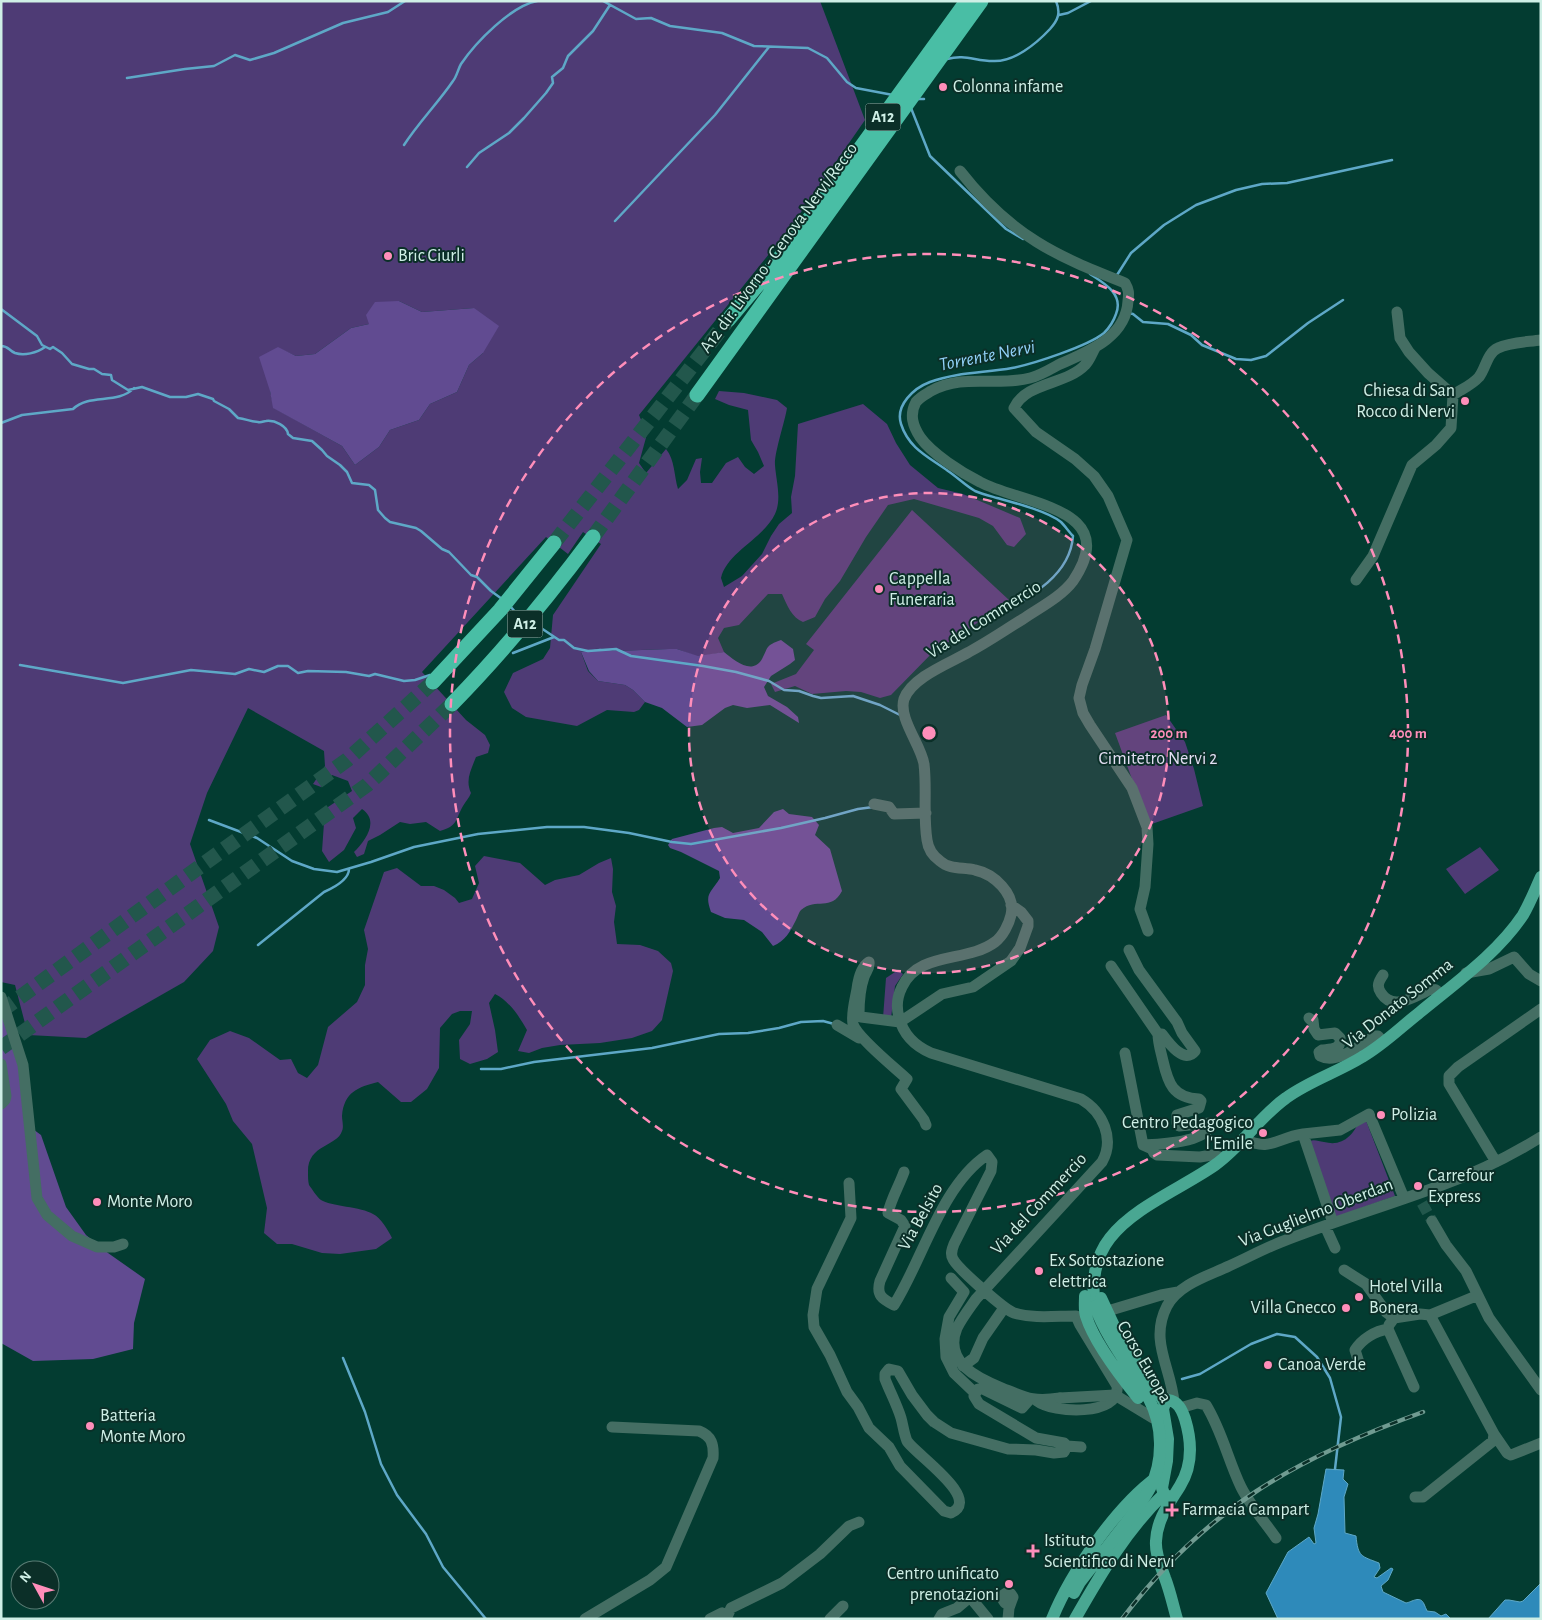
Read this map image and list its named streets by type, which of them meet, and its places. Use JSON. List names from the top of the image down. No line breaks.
{"streets":{"highway":["A12","A12 dir. Livorno - Genova Nervi/Recco"],"main road":["Via Donato Somma","Via Guglielmo Oberdan","Corso Europa"],"street":["Via del Commercio","Via Belsito"]},"crossings":[["A12","A12 dir. Livorno - Genova Nervi/Recco"],["Via del Commercio","Via Belsito"],["Via Donato Somma","Corso Europa"]],"water":["Torrente Nervi"],"parks":["Cimitetro Nervi 2"],"places":{"other":["Colonna infame","Bric Ciurli","Chiesa di San Rocco di Nervi","Cappella Funeraria","Polizia","Centro Pedagogico l'Emile","Carrefour Express","Monte Moro","Ex Sottostazione elettrica","Hotel Villa Bonera","Villa Gnecco","Canoa Verde","Batteria Monte Moro","Centro unificato prenotazioni"],"health":["Farmacia Campart","Istituto Scientifico di Nervi"]},"north":"top left","rings":["200 m","400 m"]}
